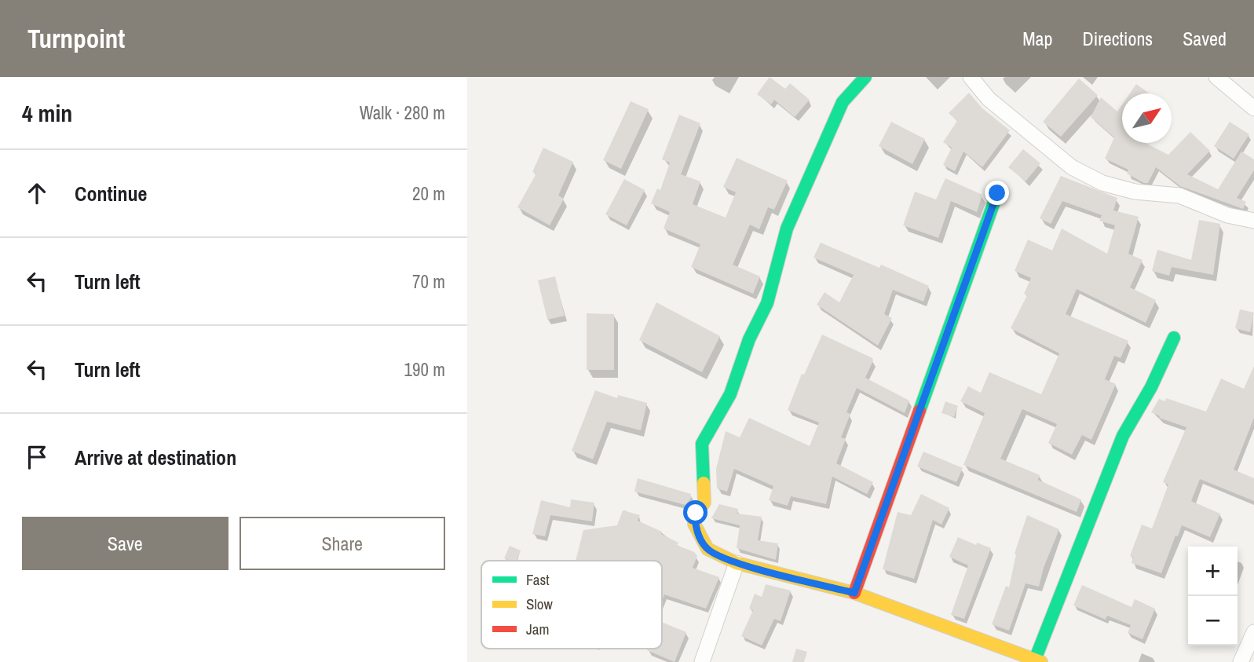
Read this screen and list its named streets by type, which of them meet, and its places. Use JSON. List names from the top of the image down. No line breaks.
{"legend":["Fast","Slow","Jam"],"north":"top right","page":{"header":"Turnpoint","nav":["Map","Directions","Saved"],"heading":["4 min","Walk · 280 m"],"list":[["Continue","20 m"],["Turn left","70 m"],["Turn left","190 m"],"Arrive at destination"],"buttons":["Save","Share"],"map_buttons":["+","−"]}}
